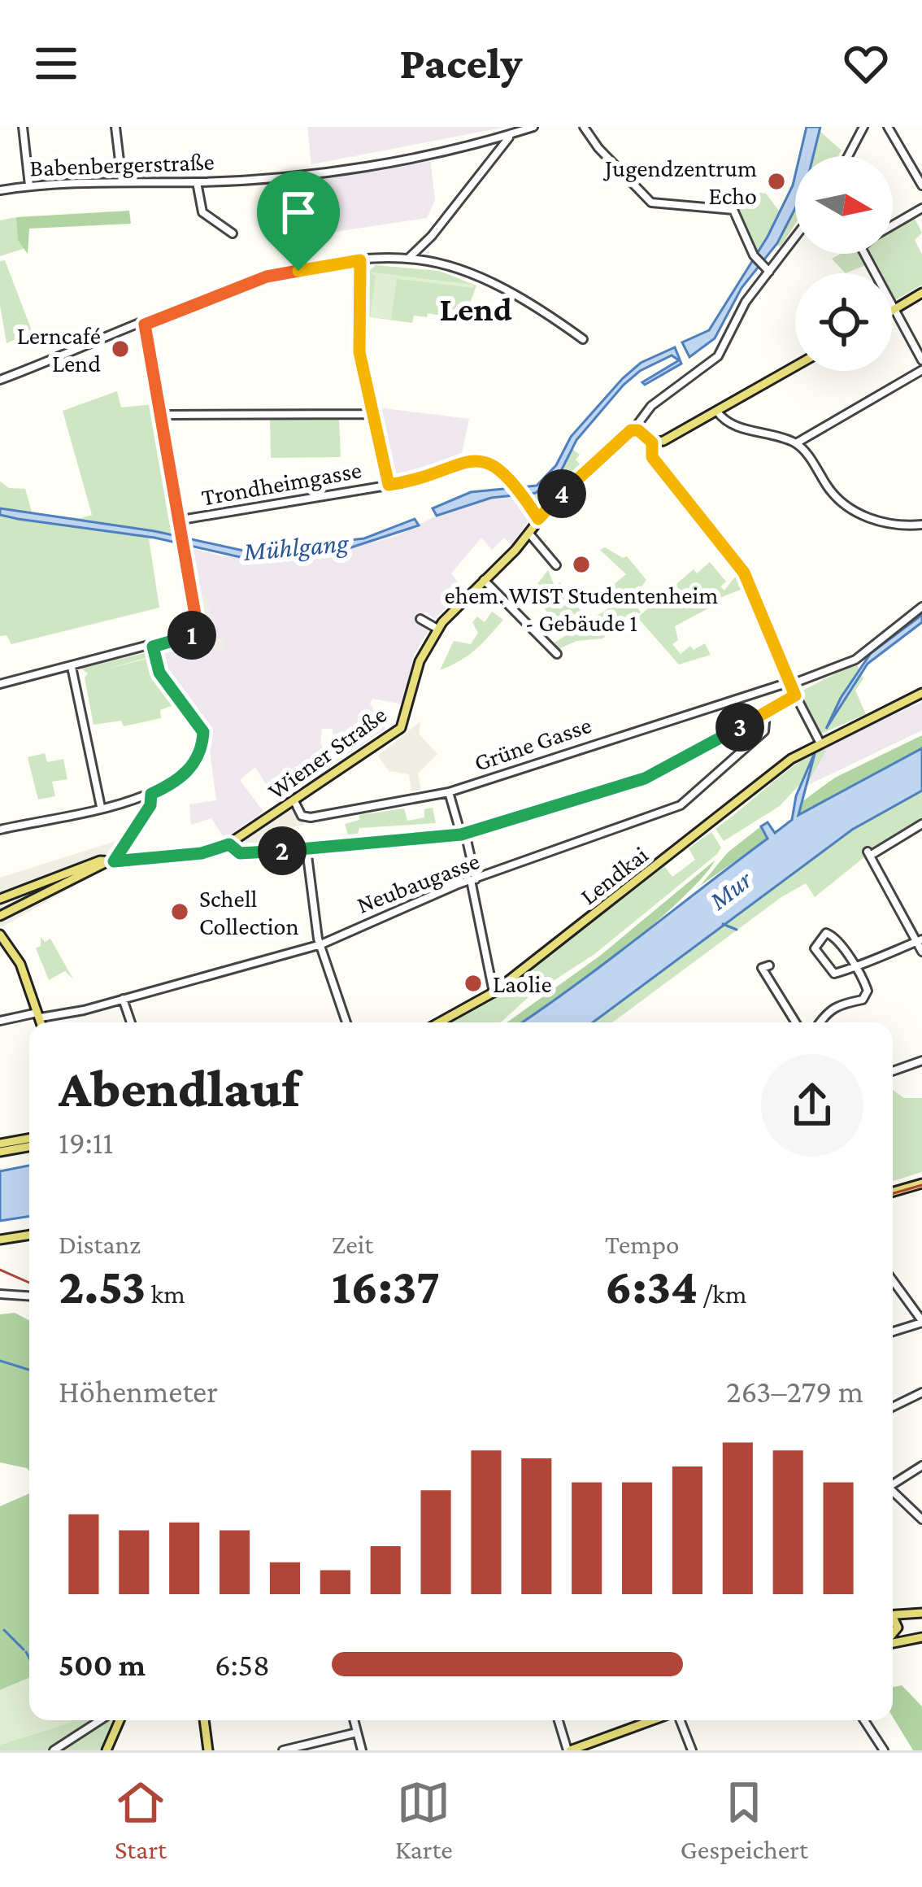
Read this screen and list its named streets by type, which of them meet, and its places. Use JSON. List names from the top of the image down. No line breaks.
{"streets":{"main road":["Wiener Straße","Lendkai"],"street":["Babenbergerstraße","Trondheimgasse","Grüne Gasse","Neubaugasse"]},"crossings":[["Trondheimgasse","Wiener Straße"],["Grüne Gasse","Wiener Straße"]],"districts":["Lend"],"water":["Mühlgang","Mur"],"places":["Jugendzentrum Echo","Lerncafé Lend","ehem. WIST Studentenheim - Gebäude 1","Schell Collection","Laolie"],"north":"right","page":{"header":"Pacely","pins":["4","1","3","2"],"heading":["Abendlauf","19:11"],"stats":[["Distanz","2.53 km"],["Zeit","16:37"],["Tempo","6:34 /km"]],"chart":["Höhenmeter","263–279 m"],"list":[{"name":"500 m","note":"6:58"}],"tabs":["Start","Karte","Gespeichert"]}}
